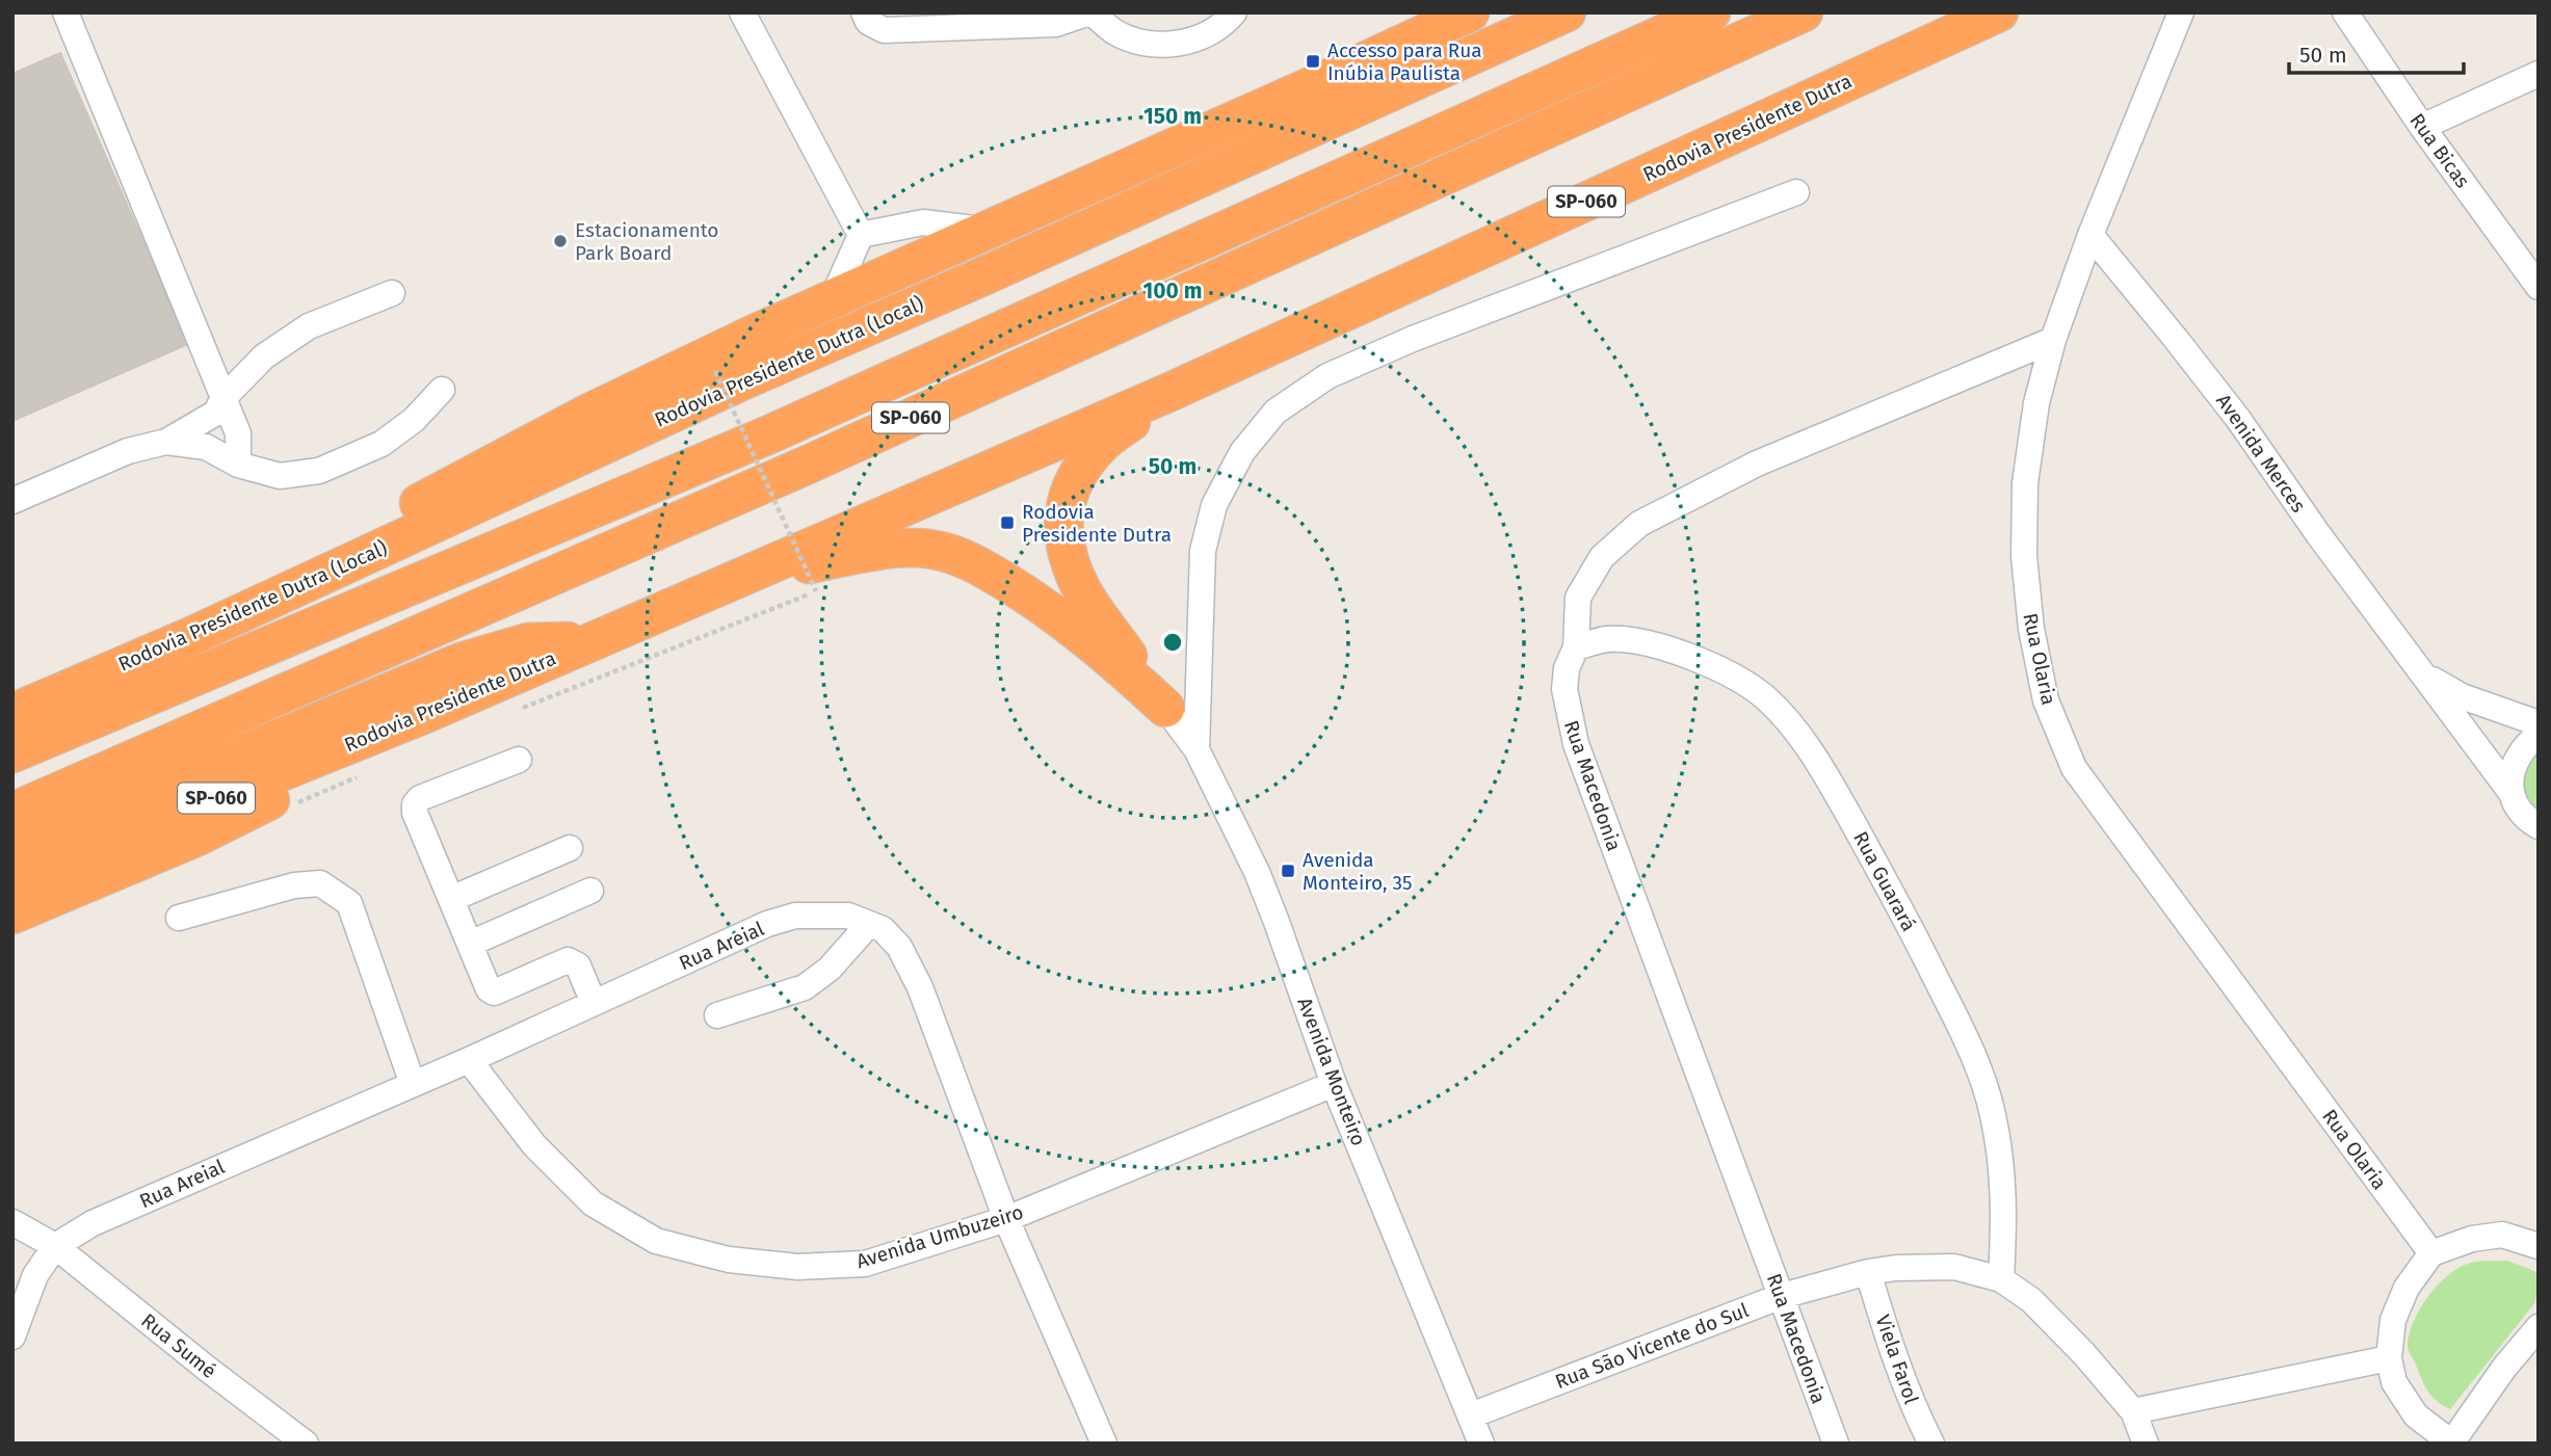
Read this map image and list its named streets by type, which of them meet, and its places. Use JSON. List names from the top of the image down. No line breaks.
{"streets":{"highway":["Rodovia Presidente Dutra","SP-060","Rodovia Presidente Dutra (Local)"],"street":["Rua Bicas","Avenida Merces","Rua Olaria","Rua Macedonia","Rua Guarará","Rua Areial","Avenida Monteiro","Avenida Umbuzeiro","Rua Sumé","Rua São Vicente do Sul","Viela Farol"]},"crossings":[["Avenida Merces","Rua Olaria"],["Rua Olaria","Rua Macedonia"],["Rua Macedonia","Rua Guarará"],["Rua Macedonia","Rua São Vicente do Sul"],["Rua Guarará","Rua São Vicente do Sul"],["Rua Areial","Avenida Umbuzeiro"],["Rua Areial","Rua Sumé"],["Avenida Monteiro","Avenida Umbuzeiro"],["Avenida Monteiro","Rua São Vicente do Sul"],["Rua São Vicente do Sul","Viela Farol"]],"places":{"transit":["Accesso para Rua Inúbia Paulista","Rodovia Presidente Dutra","Avenida Monteiro, 35"],"other":["Estacionamento Park Board"]},"scale_bar":"50 m","rings":["150 m","100 m","50 m"]}
